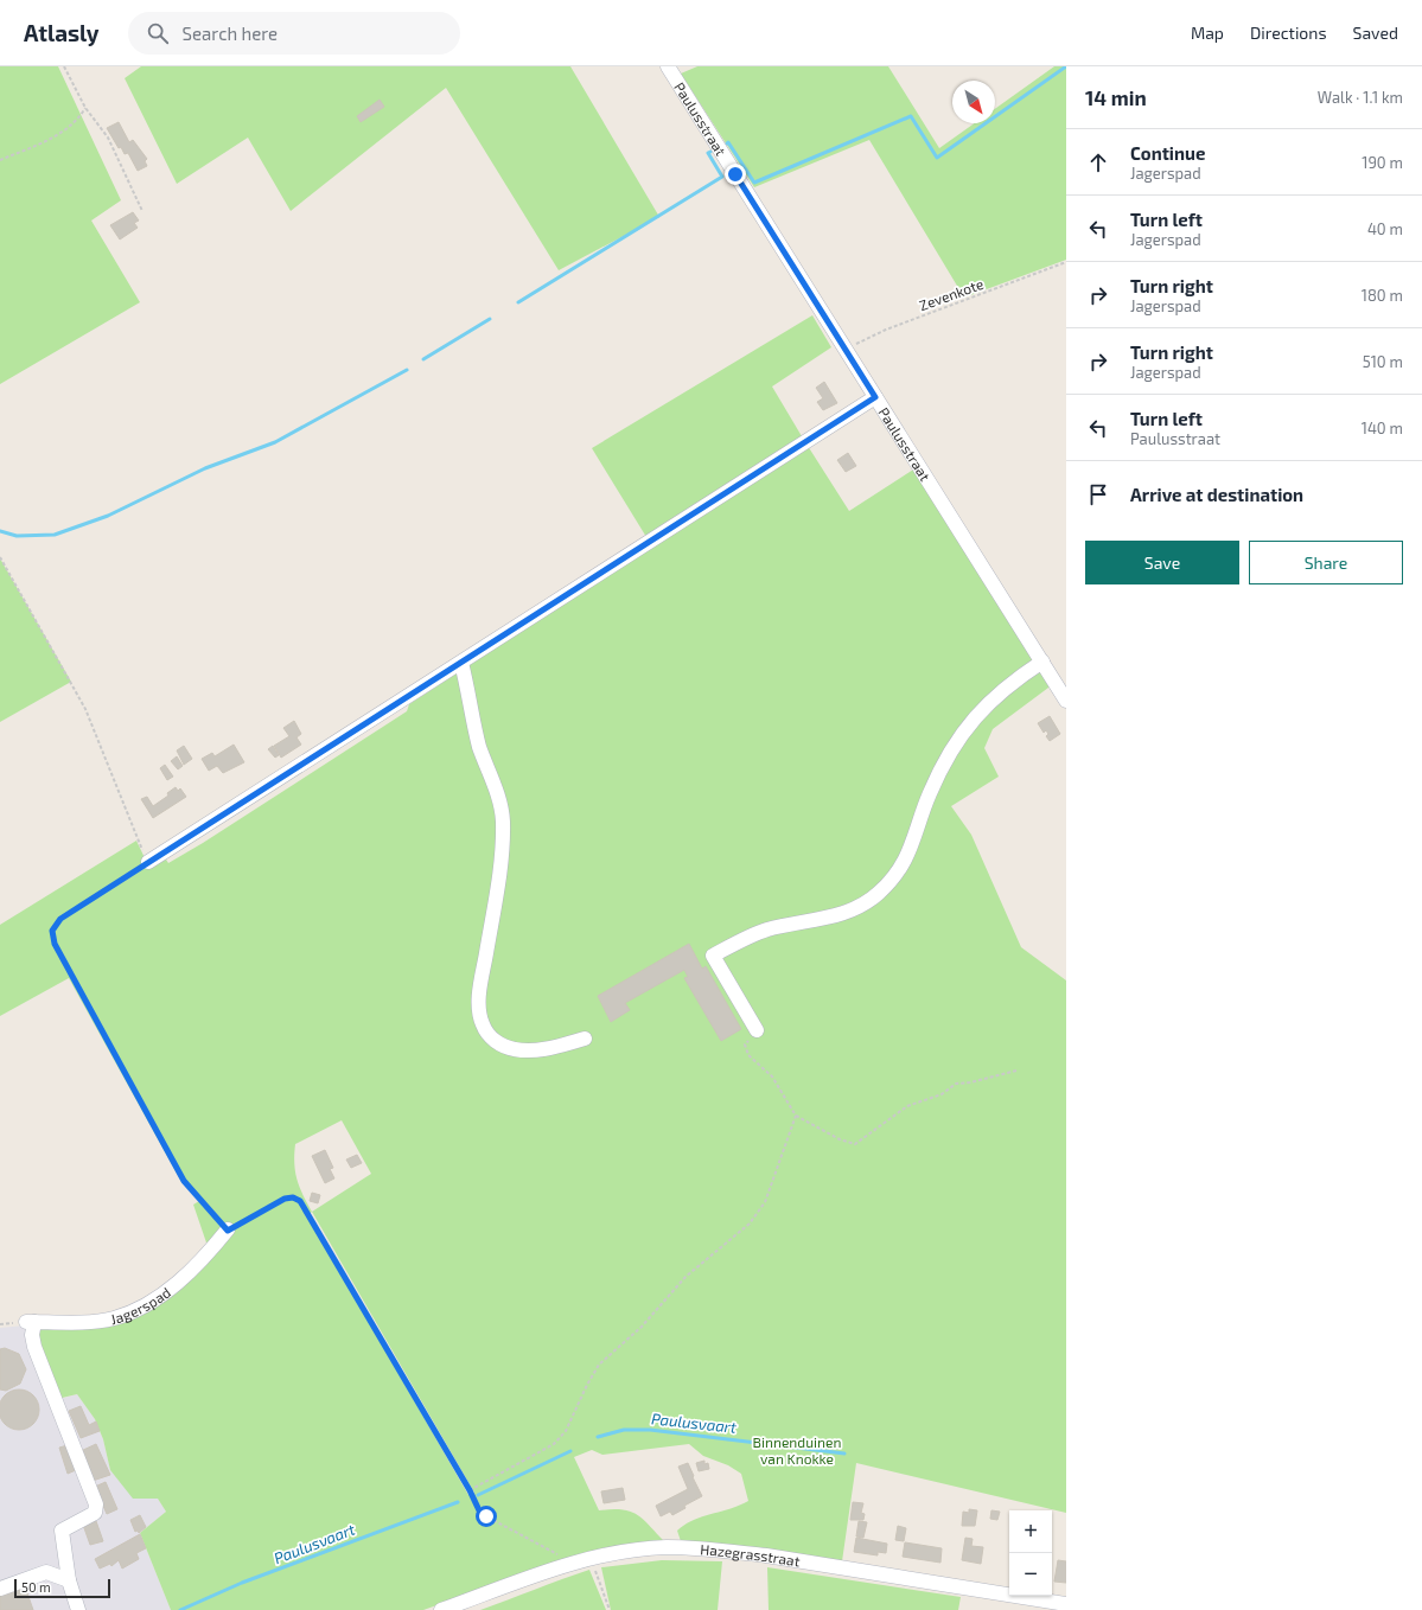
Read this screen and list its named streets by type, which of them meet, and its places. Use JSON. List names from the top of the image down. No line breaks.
{"streets":{"street":["Paulusstraat","Jagerspad","Hazegrasstraat"],"path":["Zevenkote"]},"crossings":[["Paulusstraat","Zevenkote"]],"water":["Paulusvaart"],"parks":["Binnenduinen van Knokke"],"scale_bar":"50 m","north":"bottom right","page":{"header":"Atlasly","search":"Search here","nav":["Map","Directions","Saved"],"heading":["14 min","Walk · 1.1 km"],"list":[["Continue","Jagerspad","190 m"],["Turn left","Jagerspad","40 m"],["Turn right","Jagerspad","180 m"],["Turn right","Jagerspad","510 m"],["Turn left","Paulusstraat","140 m"],"Arrive at destination"],"buttons":["Save","Share"],"map_buttons":["+","−"],"scale":"50 m"}}
